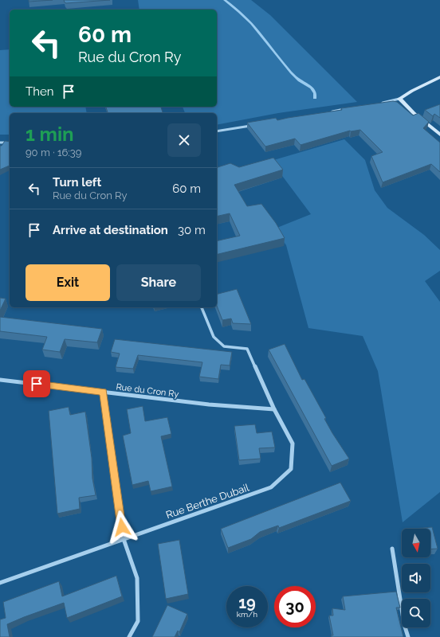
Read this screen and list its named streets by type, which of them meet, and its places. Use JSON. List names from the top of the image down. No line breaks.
{"streets":{"street":["Rue du Cron Ry","Rue Berthe Dubail"]},"crossings":[["Rue du Cron Ry","Rue Berthe Dubail"]],"north":"bottom","page":{"turn":["60 m","Rue du Cron Ry"],"then":"Then","heading":["1 min","90 m · 16:39"],"list":[{"name":"Turn left","note":"Rue du Cron Ry","value":"60 m"},{"name":"Arrive at destination","value":"30 m"}],"buttons":["Exit","Share"],"speed":"19 km/h","limit":"30"}}
